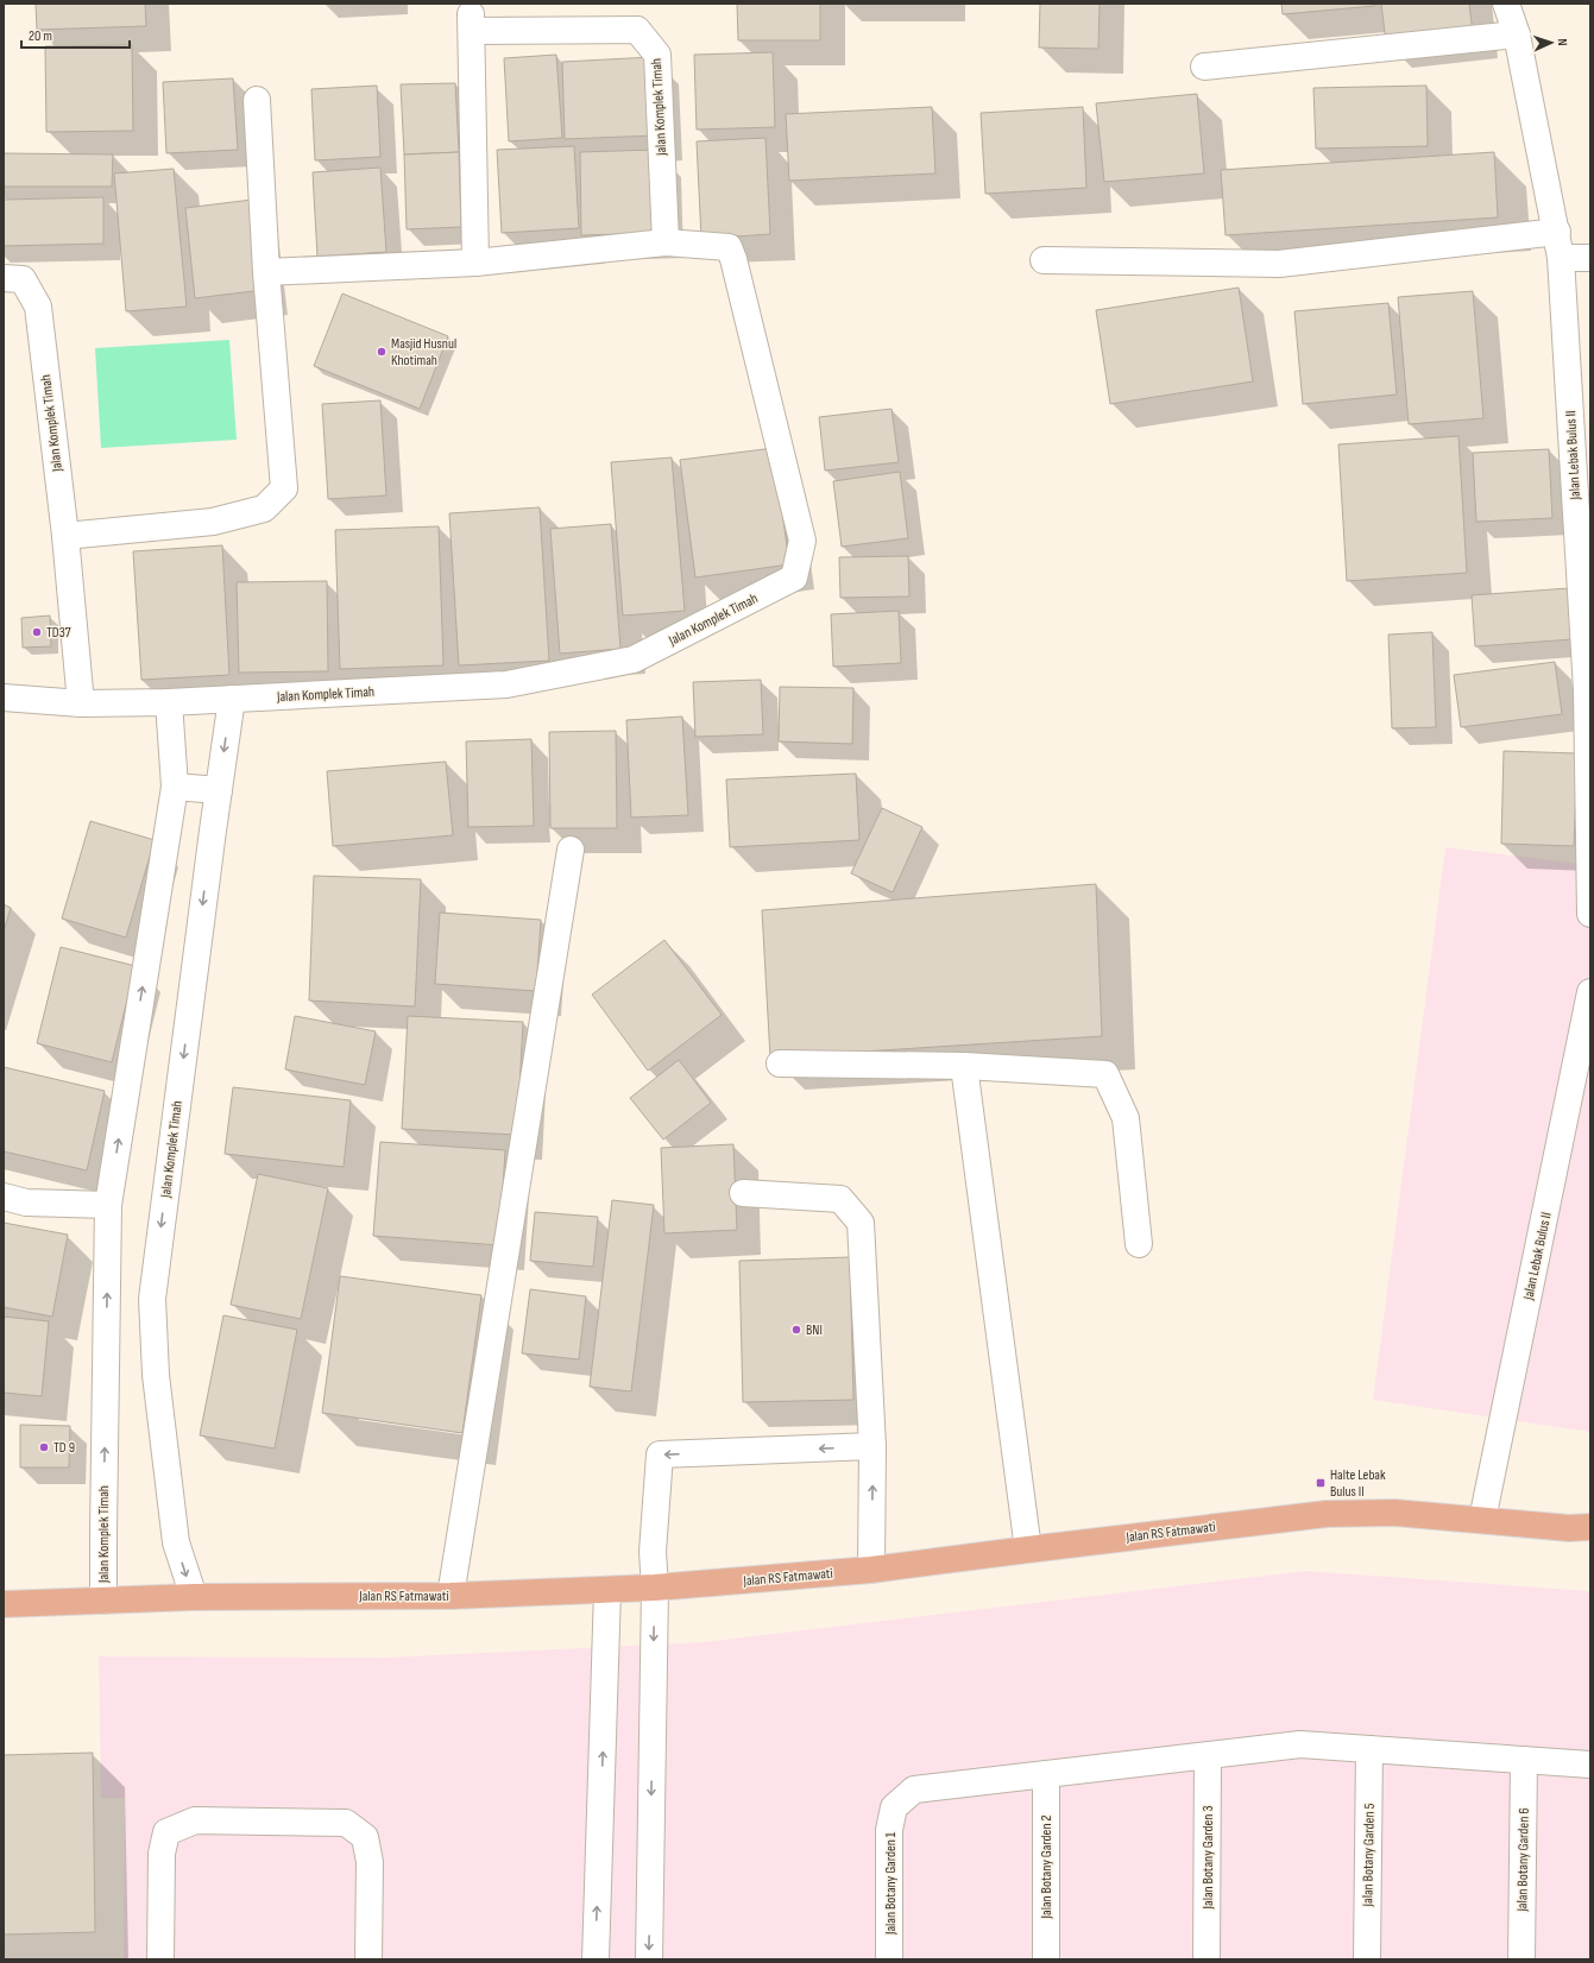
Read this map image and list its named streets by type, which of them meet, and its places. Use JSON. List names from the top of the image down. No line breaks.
{"streets":{"main road":["Jalan RS Fatmawati"],"street":["Jalan Komplek Timah","Jalan Lebak Bulus II","Jalan Botany Garden 5","Jalan Botany Garden 3","Jalan Botany Garden 6","Jalan Botany Garden 2","Jalan Botany Garden 1"]},"crossings":[["Jalan Komplek Timah","Jalan RS Fatmawati"],["Jalan Lebak Bulus II","Jalan RS Fatmawati"],["Jalan Botany Garden 2","Jalan Botany Garden 1"]],"places":{"other":["Masjid Husnul Khotimah","TD37","BNI","TD 9"],"transit":["Halte Lebak Bulus II"]},"scale_bar":"20 m","north":"right"}
